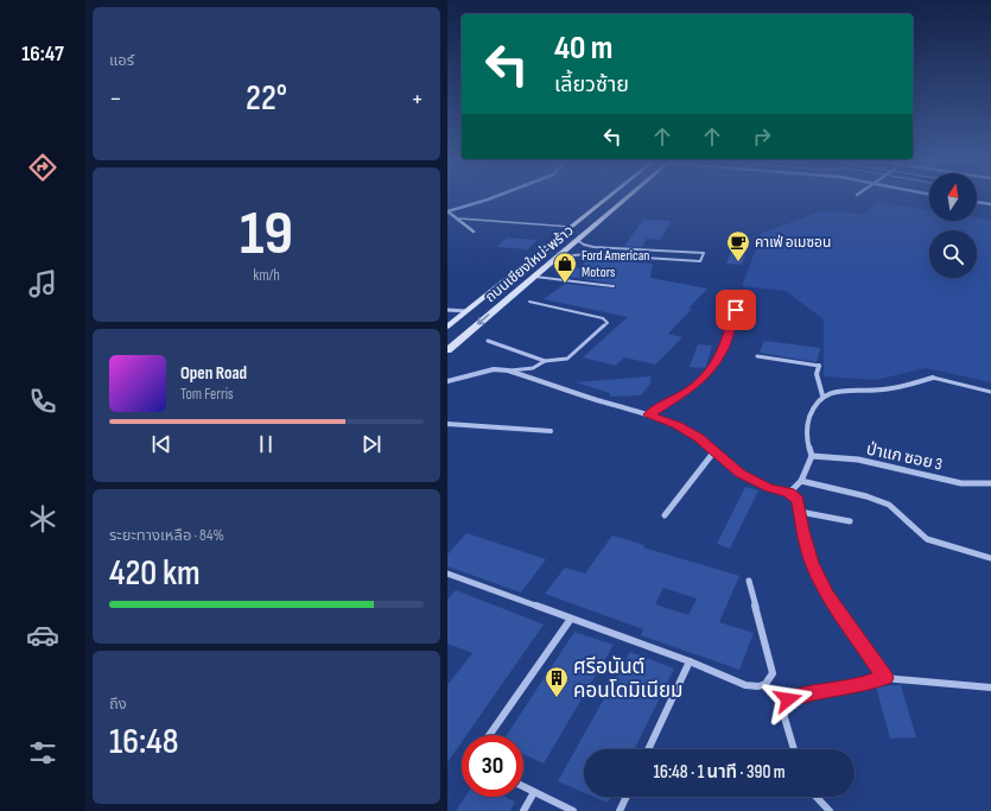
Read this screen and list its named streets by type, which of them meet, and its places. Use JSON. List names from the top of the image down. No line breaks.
{"streets":{"main road":["ถนนเชียงใหม่-พร้าว"],"street":["ป่าแก ซอย 3"]},"places":{"cafe":["คาเฟ่ อเมซอน"],"shop":["Ford American Motors"],"building":["ศรีอนันต์ คอนโดมิเนียม"]},"north":"top","page":{"tabs":"16:47","tile":["แอร์",["19","km/h"],["ระยะทางเหลือ · 84%","420 km"],["ถึง","16:48"]],"turn":["40 m","เลี้ยวซ้าย"],"heat":["−","22°","+"],"song":["Open Road","Tom Ferris"],"limit":"30","trip":"16:48 · 1 นาที · 390 m"}}
